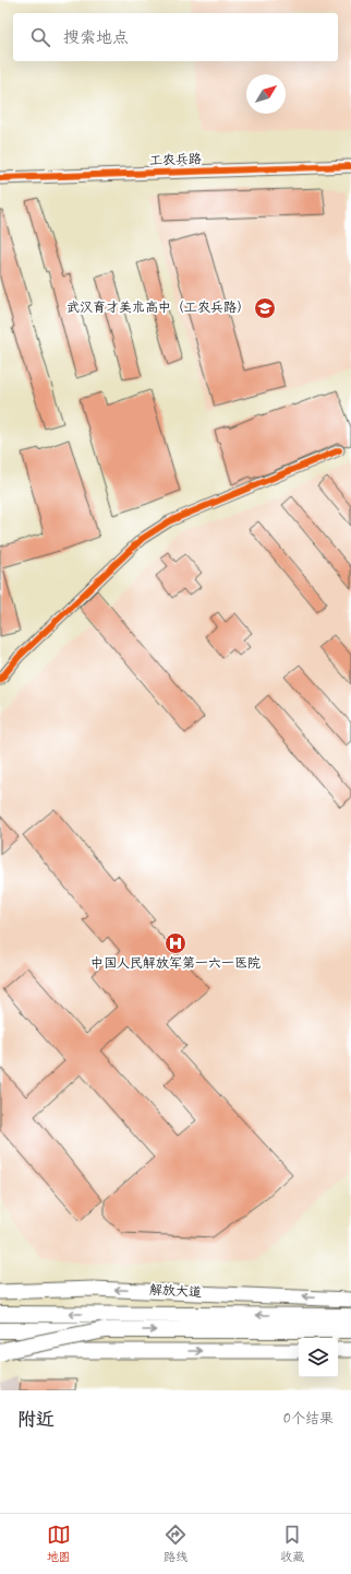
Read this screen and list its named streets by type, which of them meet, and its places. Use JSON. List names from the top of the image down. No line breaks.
{"streets":{"main road":["解放大道"],"street":["工农兵路"]},"places":{"school or university":["武汉育才美术高中（工农兵路）"],"hospital":["中国人民解放军第一六一医院"]},"north":"top right","page":{"search":"搜索地点","heading":["附近","0个结果"],"nav":["地图","路线","收藏"]}}
